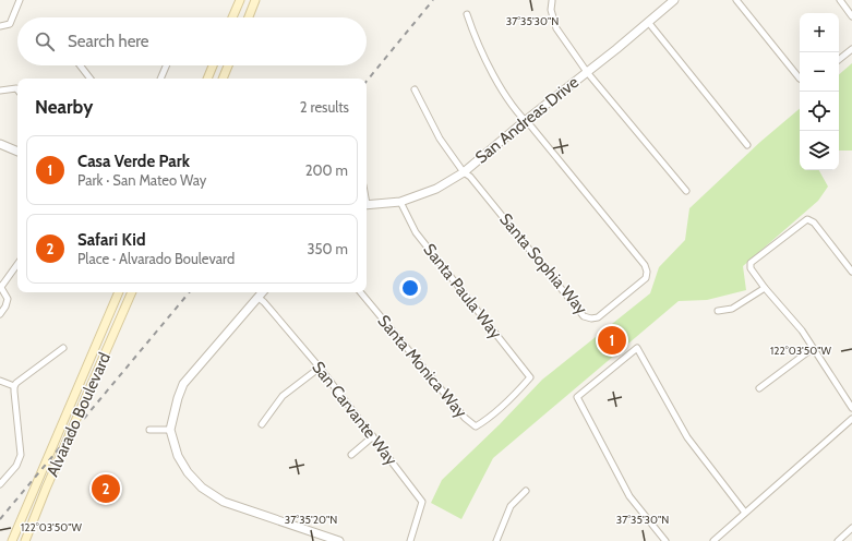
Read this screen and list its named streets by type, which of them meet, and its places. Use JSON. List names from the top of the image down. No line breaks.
{"streets":{"main road":["Alvarado Boulevard"],"street":["San Andreas Drive","Santa Sophia Way","Santa Paula Way","Santa Monica Way","San Carvante Way"]},"crossings":[["San Andreas Drive","Santa Sophia Way"],["San Andreas Drive","Santa Paula Way"],["Santa Paula Way","Santa Monica Way"]],"page":{"map_buttons":["+","−"],"search":"Search here","heading":["Nearby","2 results"],"list":[{"mark":"1","name":"Casa Verde Park","note":"Park · San Mateo Way","value":"200 m"},{"mark":"2","name":"Safari Kid","note":"Place · Alvarado Boulevard","value":"350 m"}],"pins":["1","2"]},"coordinates":["37°35'30\"N","122°03'50\"W","37°35'20\"N"]}
